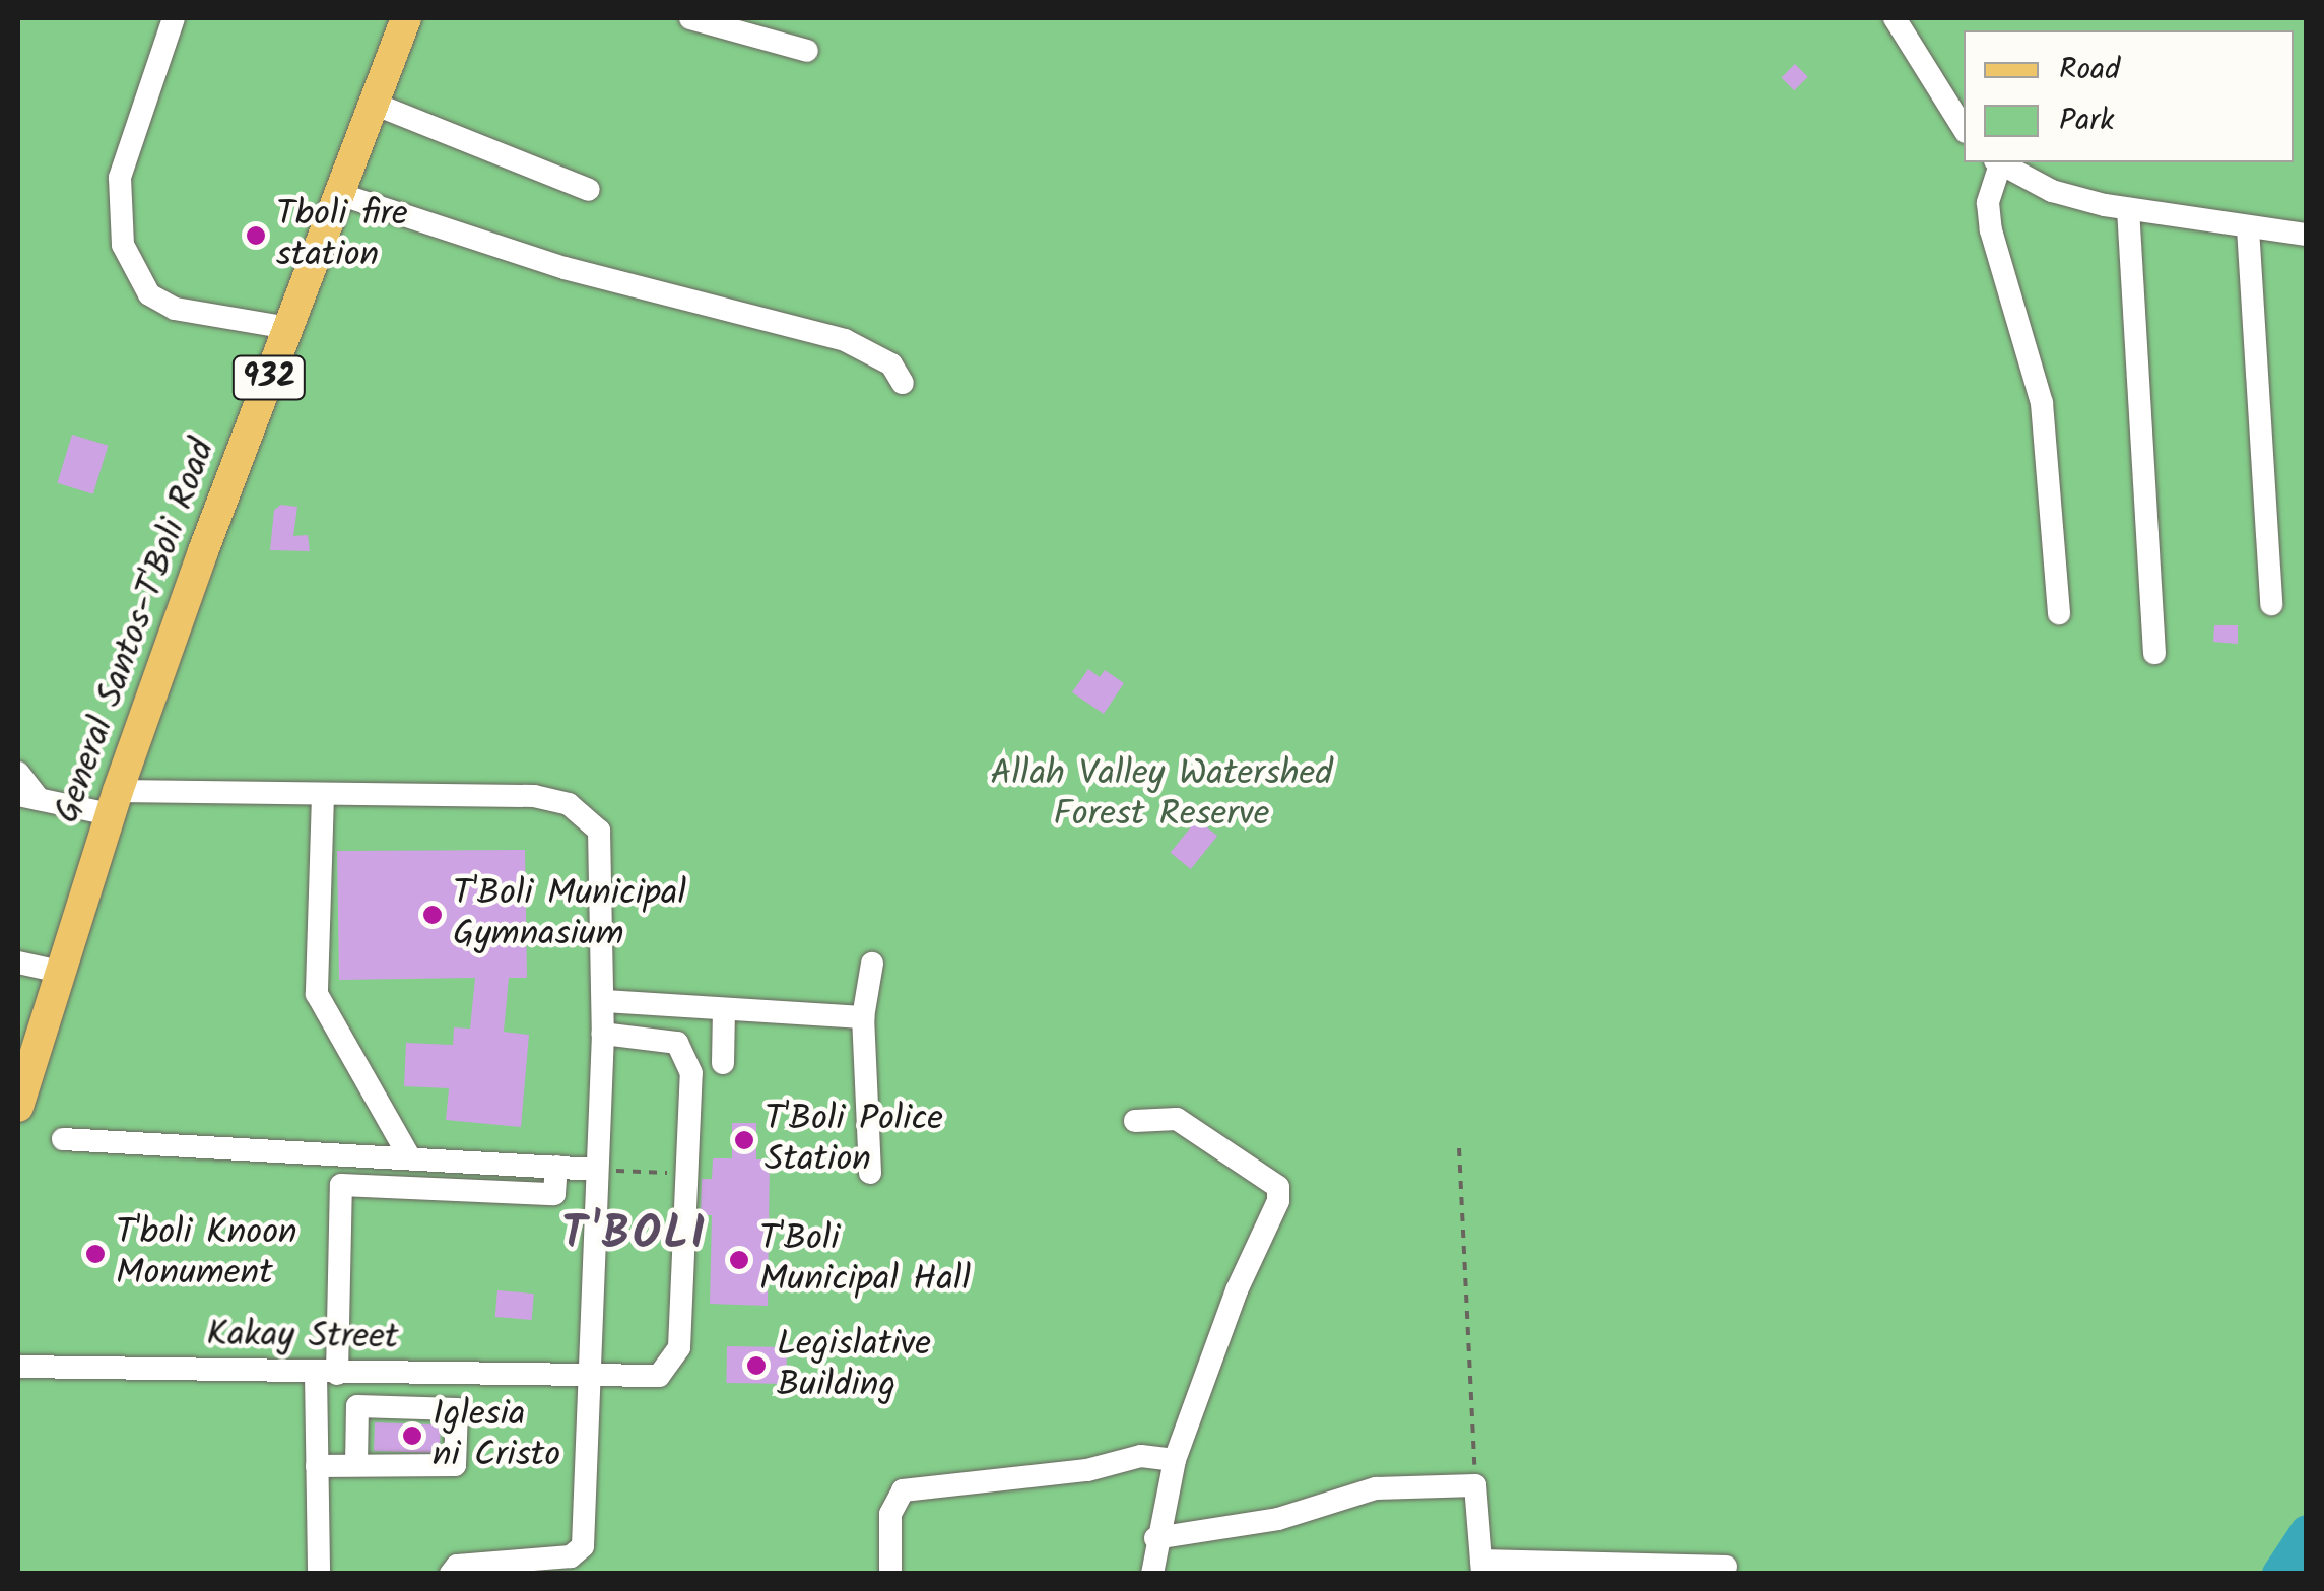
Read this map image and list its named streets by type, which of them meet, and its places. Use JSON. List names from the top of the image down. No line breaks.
{"streets":{"main road":["932","General Santos-T'Boli Road"],"street":["Kakay Street"]},"districts":["T'BOLI"],"parks":["Allah Valley Watershed Forest Reserve"],"places":["Tboli fire station","T'Boli Municipal Gymnasium","T'Boli Police Station","T'boli Knoon Monument","T'Boli Municipal Hall","Legislative Building","Iglesia ni Cristo"],"legend":["Road","Park"]}
